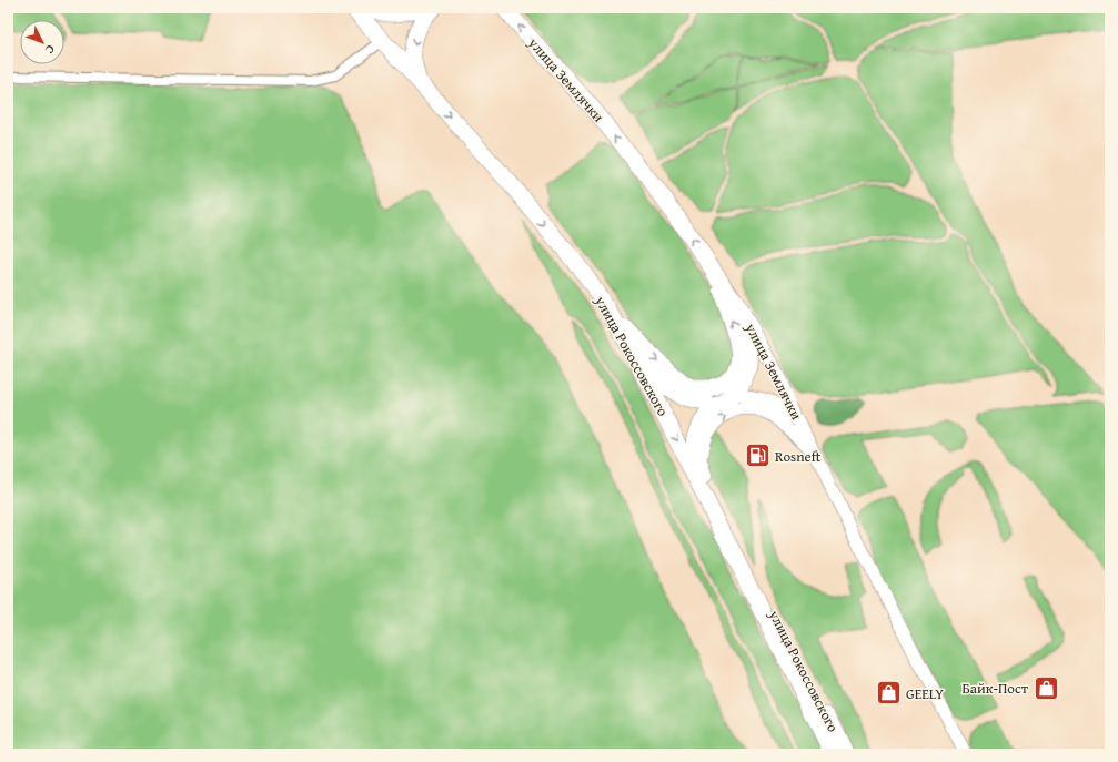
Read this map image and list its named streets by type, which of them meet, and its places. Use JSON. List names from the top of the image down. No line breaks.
{"streets":{"highway":["улица Землячки","улица Рокоссовского"]},"one_way":["улица Землячки"],"places":{"fuel station":["Rosneft"],"shop":["Байк-Пост","GEELY"]},"north":"bottom right"}
